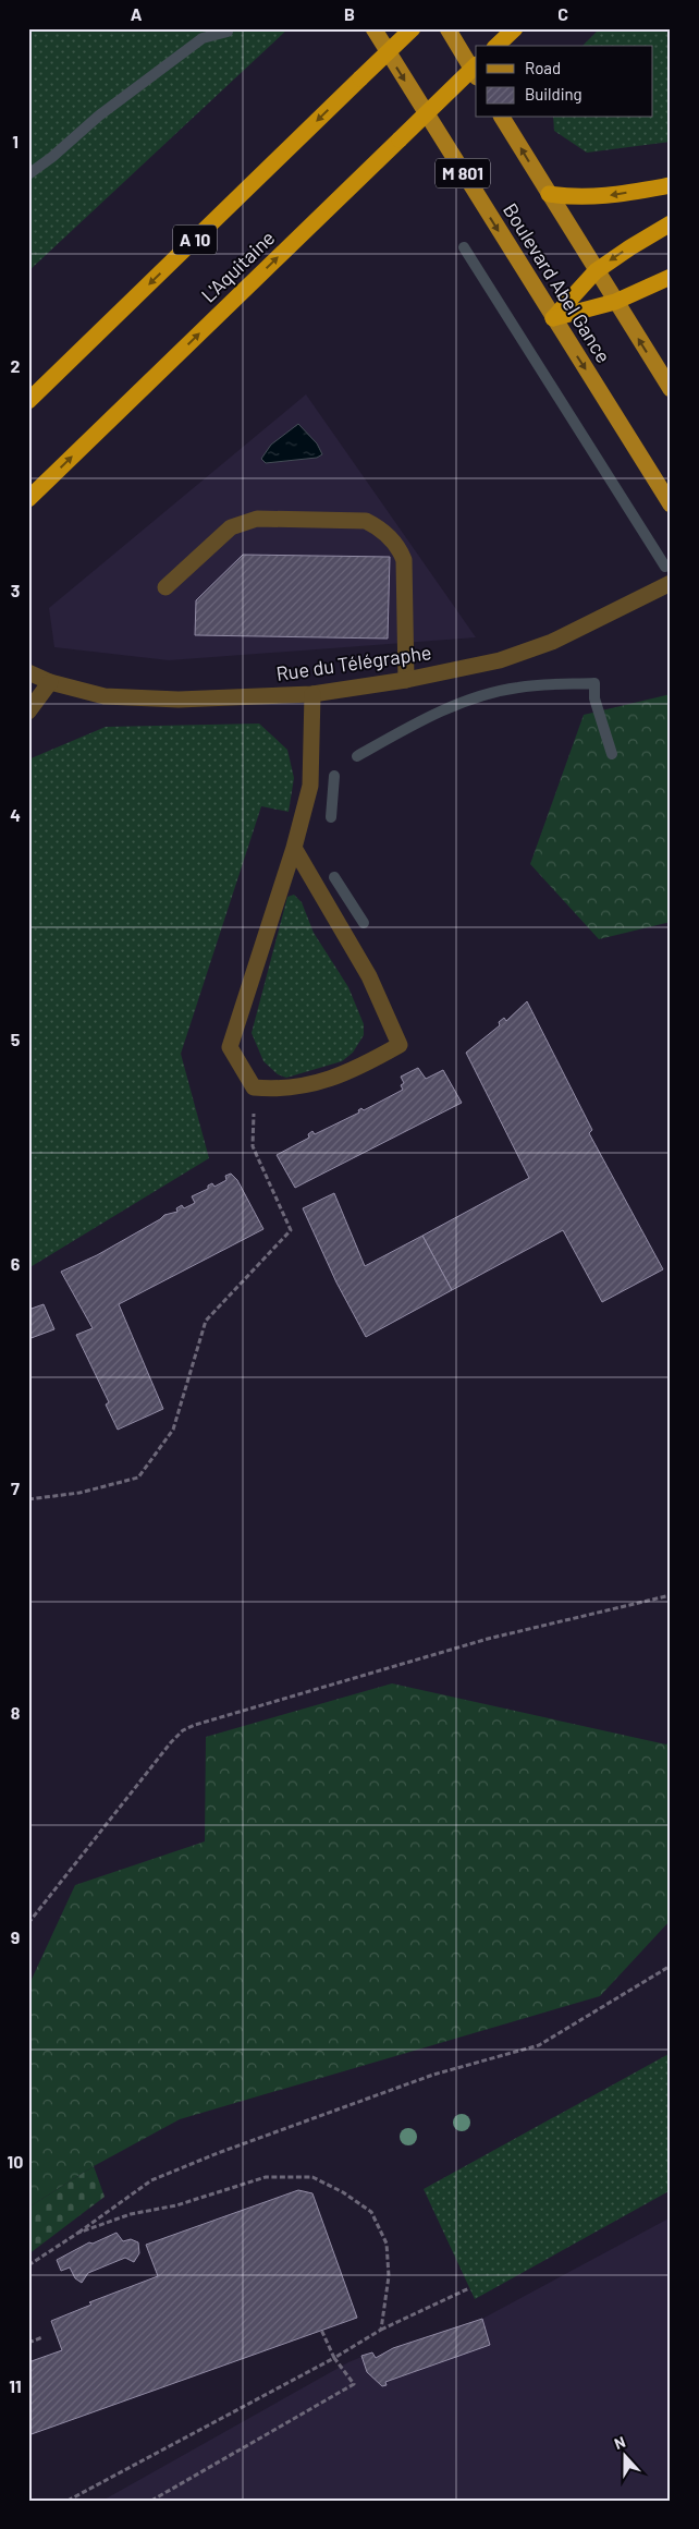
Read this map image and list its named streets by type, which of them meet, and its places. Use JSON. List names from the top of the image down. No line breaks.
{"streets":{"highway":["A 10","L'Aquitaine"],"main road":["M 801","Boulevard Abel Gance"],"street":["Rue du Télégraphe"]},"legend":["Road","Building"],"north":"top","grid":{"columns":["A","B","C"],"rows":["1","2","3","4","5","6","7","8","9","10","11"]}}
